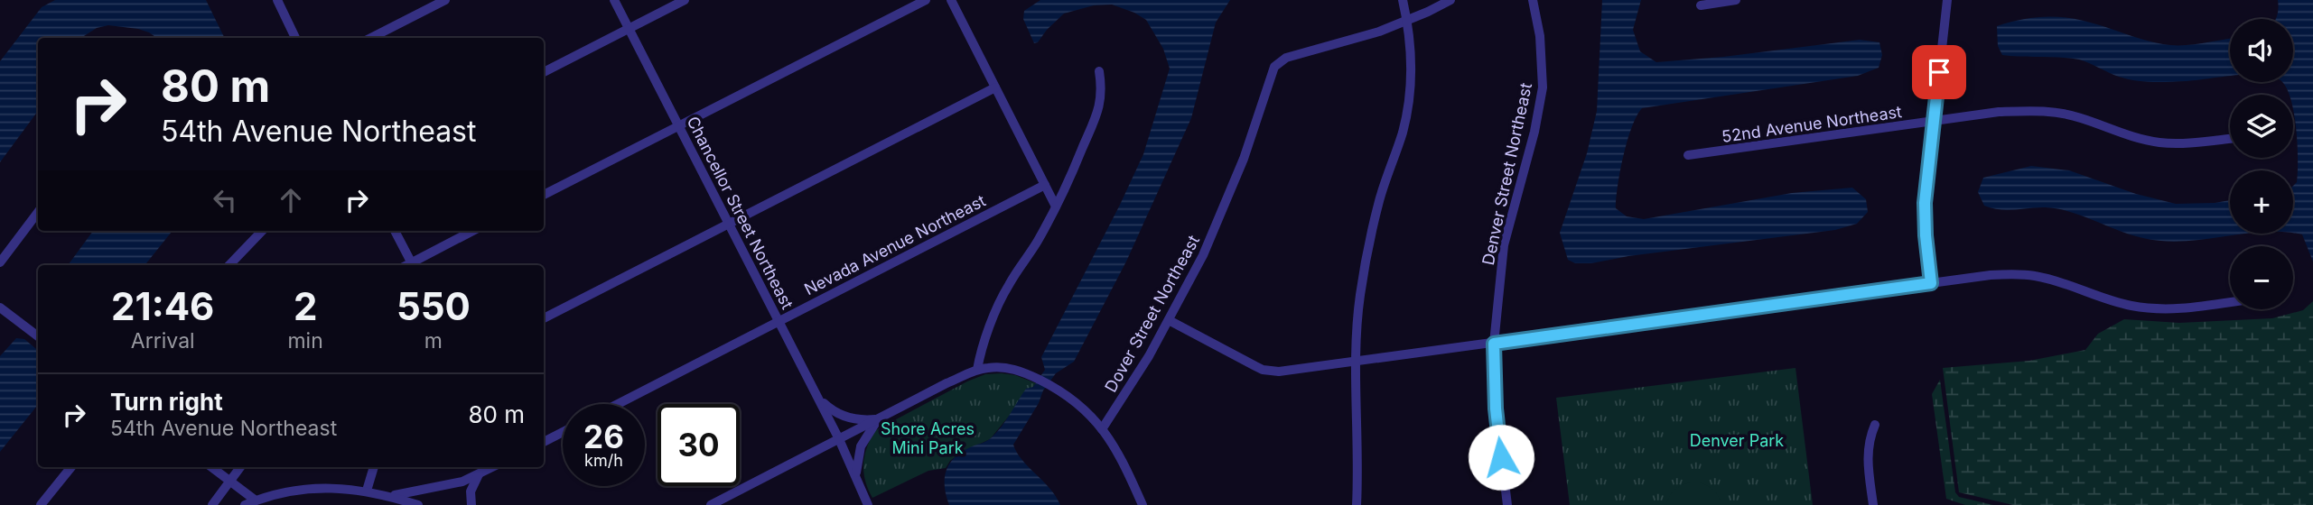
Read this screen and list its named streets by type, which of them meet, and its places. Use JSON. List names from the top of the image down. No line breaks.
{"streets":{"street":["52nd Avenue Northeast","Denver Street Northeast","Chancellor Street Northeast","Nevada Avenue Northeast","Dover Street Northeast"]},"crossings":[["Chancellor Street Northeast","Nevada Avenue Northeast"]],"parks":["Shore Acres Mini Park","Denver Park"],"page":{"map_buttons":["+","−"],"turn":["80 m","54th Avenue Northeast"],"eta":["21:46","Arrival","2","min","550","m"],"list":[{"name":"Turn right","note":"54th Avenue Northeast","value":"80 m"}],"speed":"26 km/h","limit":"30"}}
